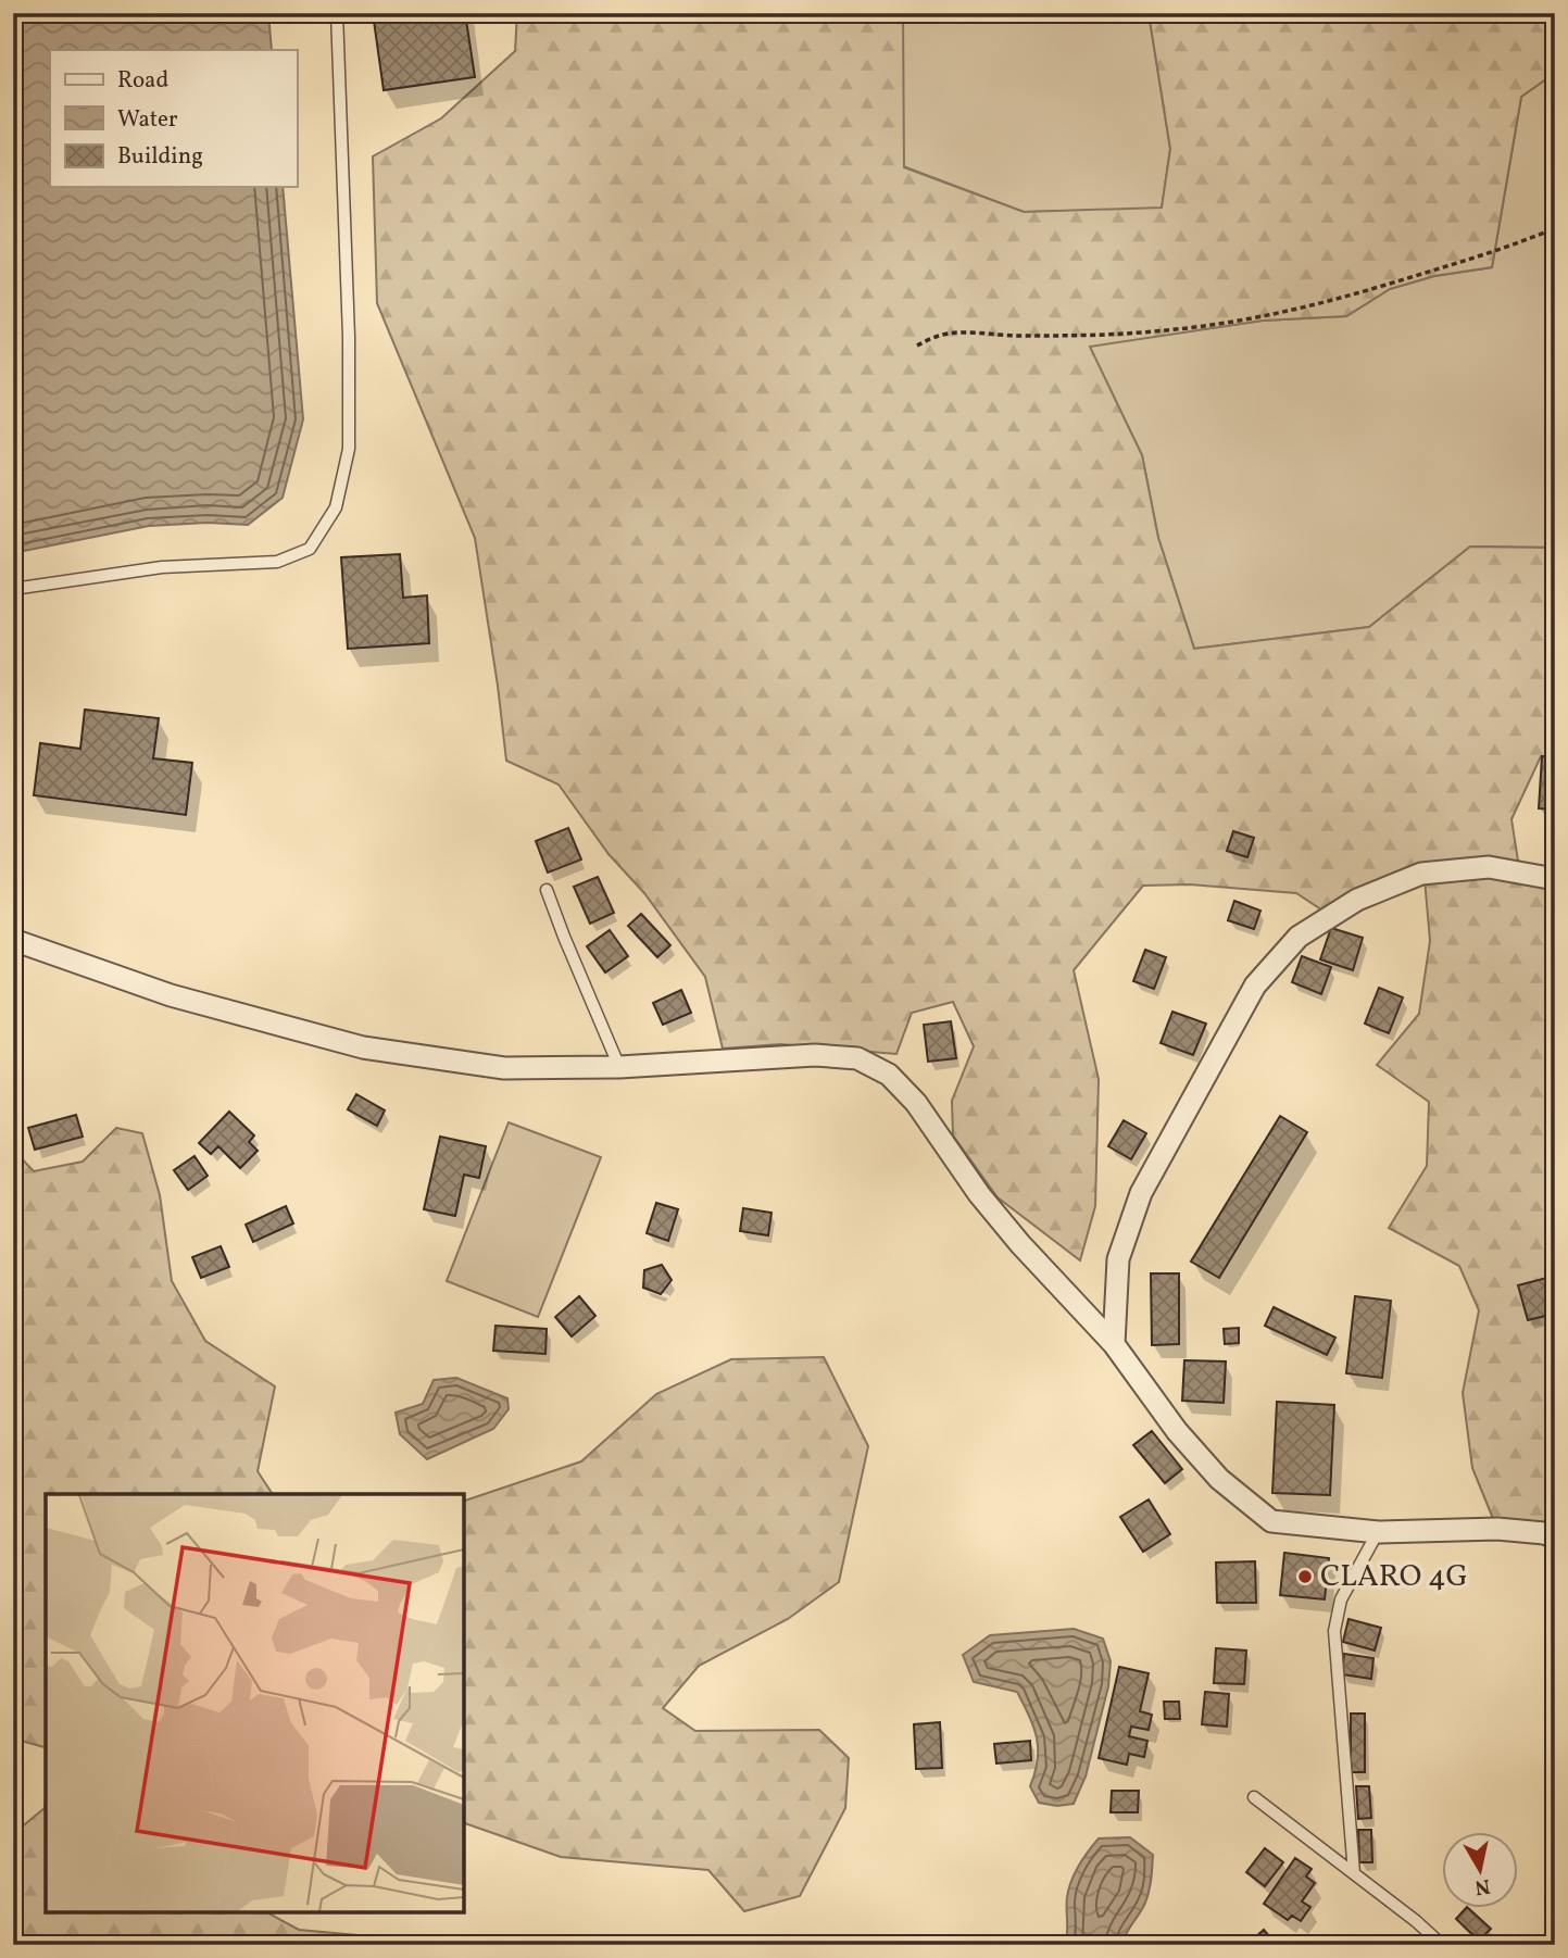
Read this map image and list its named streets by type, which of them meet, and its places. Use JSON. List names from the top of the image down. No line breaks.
{"places":["CLARO 4G"],"legend":["Road","Water","Building"],"north":"bottom"}
